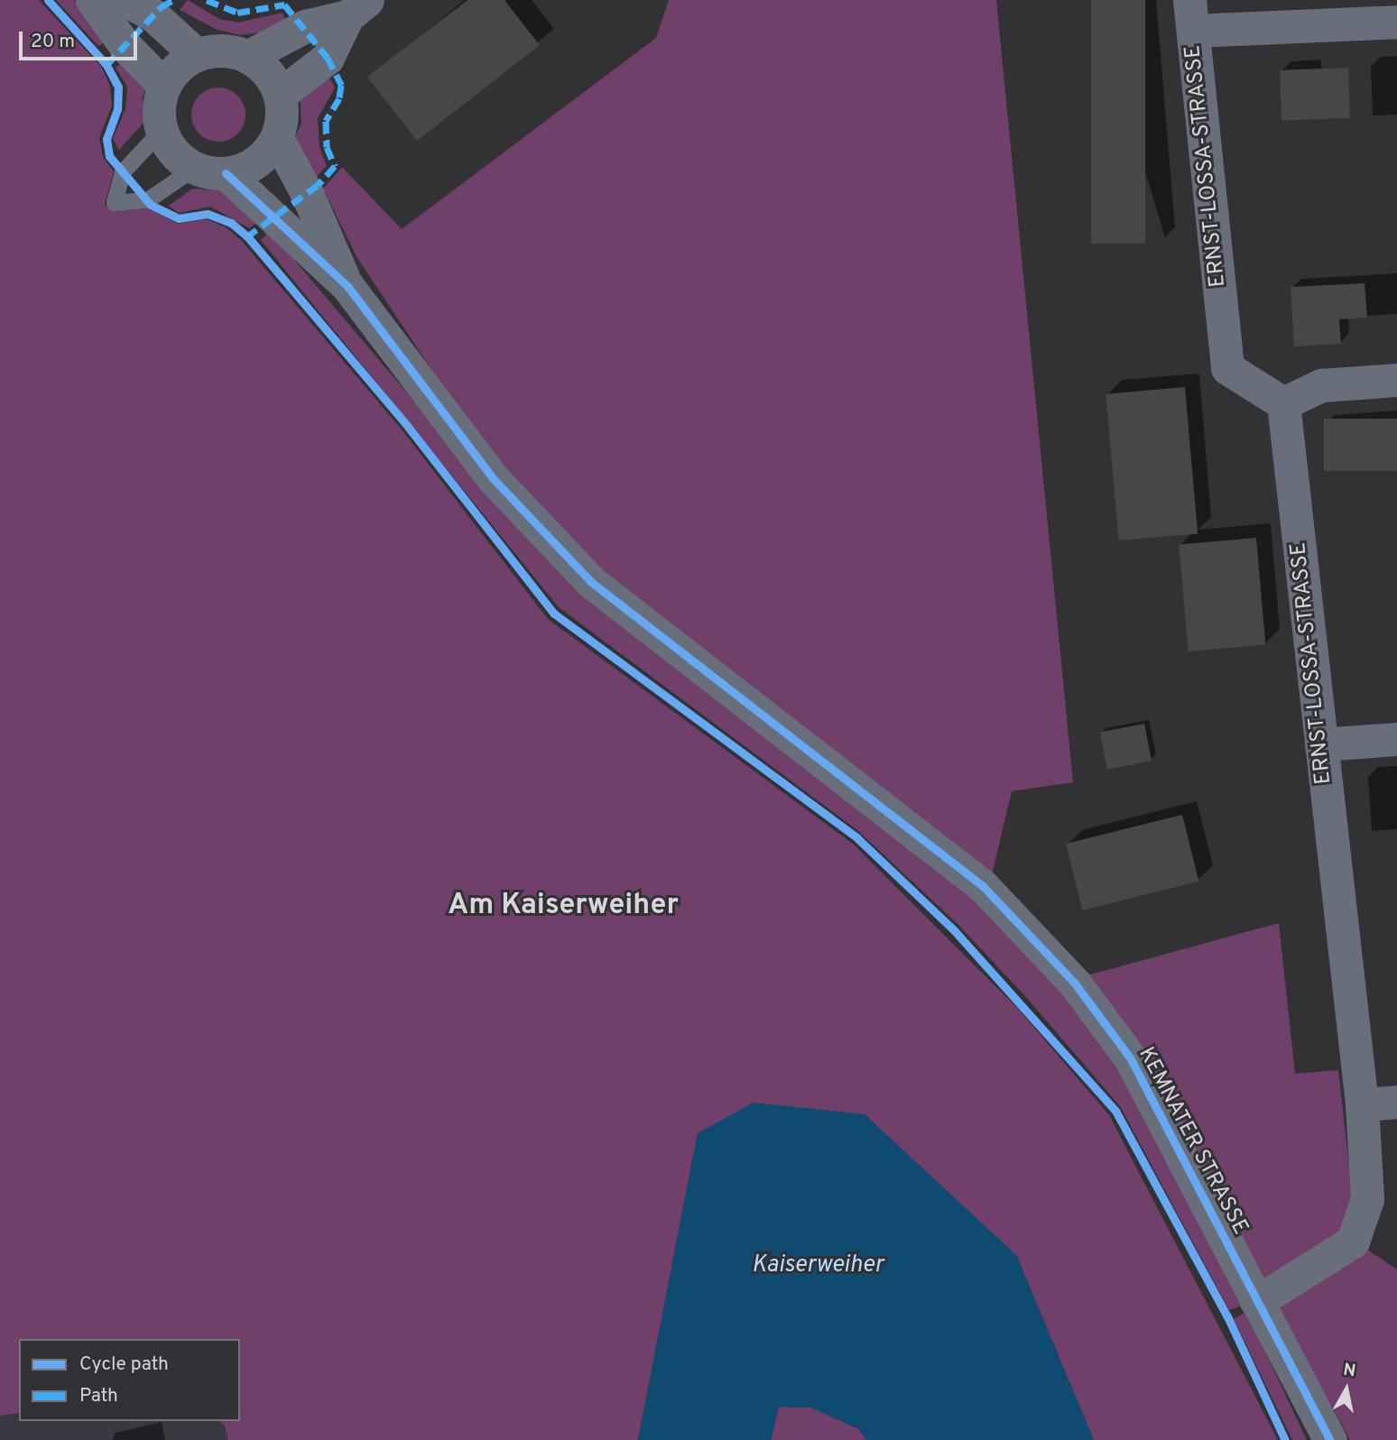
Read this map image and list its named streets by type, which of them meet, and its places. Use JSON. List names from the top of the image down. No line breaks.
{"streets":{"street":["ERNST-LOSSA-STRASSE","KEMNATER STRASSE"]},"crossings":[["ERNST-LOSSA-STRASSE","KEMNATER STRASSE"]],"districts":["Am Kaiserweiher"],"water":["Kaiserweiher"],"legend":["Cycle path","Path"],"scale_bar":"20 m","north":"top"}
